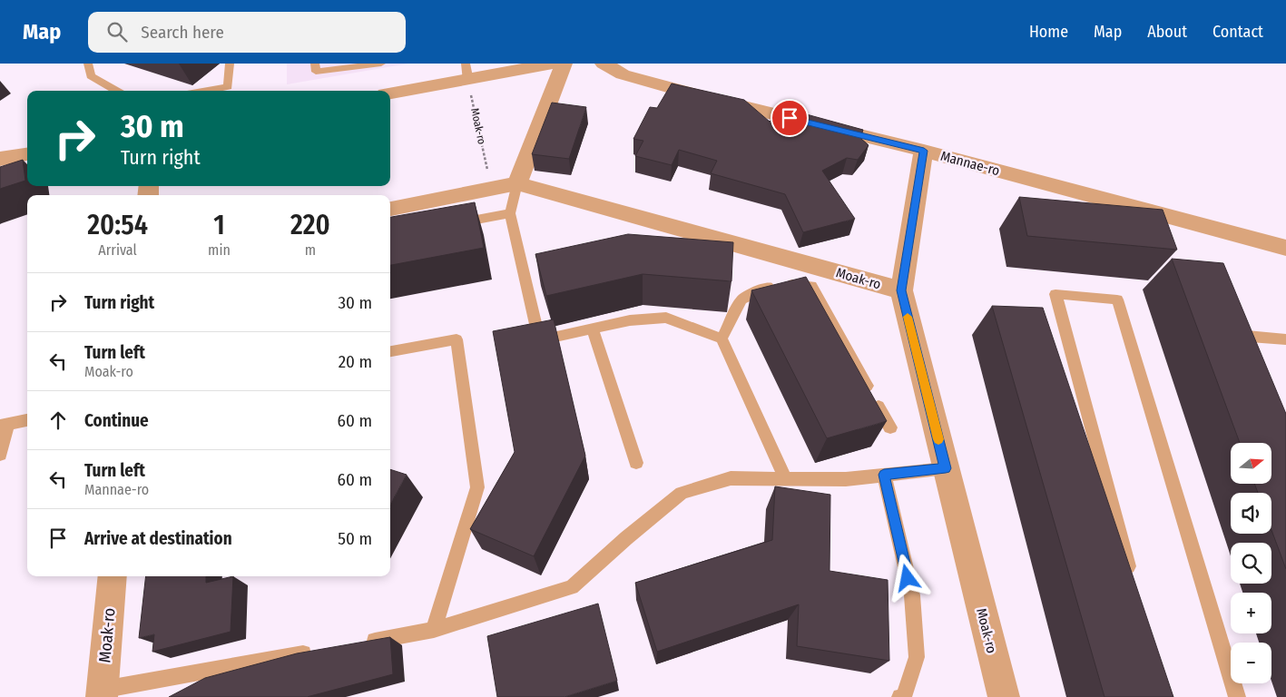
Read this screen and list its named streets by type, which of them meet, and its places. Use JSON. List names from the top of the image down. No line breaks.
{"streets":{"street":["Moak-ro","Mannae-ro"]},"north":"right","page":{"header":"Map","search":"Search here","nav":["Home","Map","About","Contact"],"turn":["30 m","Turn right"],"eta":["20:54","Arrival","1","min","220","m"],"list":[{"name":"Turn right","value":"30 m"},{"name":"Turn left","note":"Moak-ro","value":"20 m"},{"name":"Continue","value":"60 m"},{"name":"Turn left","note":"Mannae-ro","value":"60 m"},{"name":"Arrive at destination","value":"50 m"}],"map_buttons":["+","−"]}}
